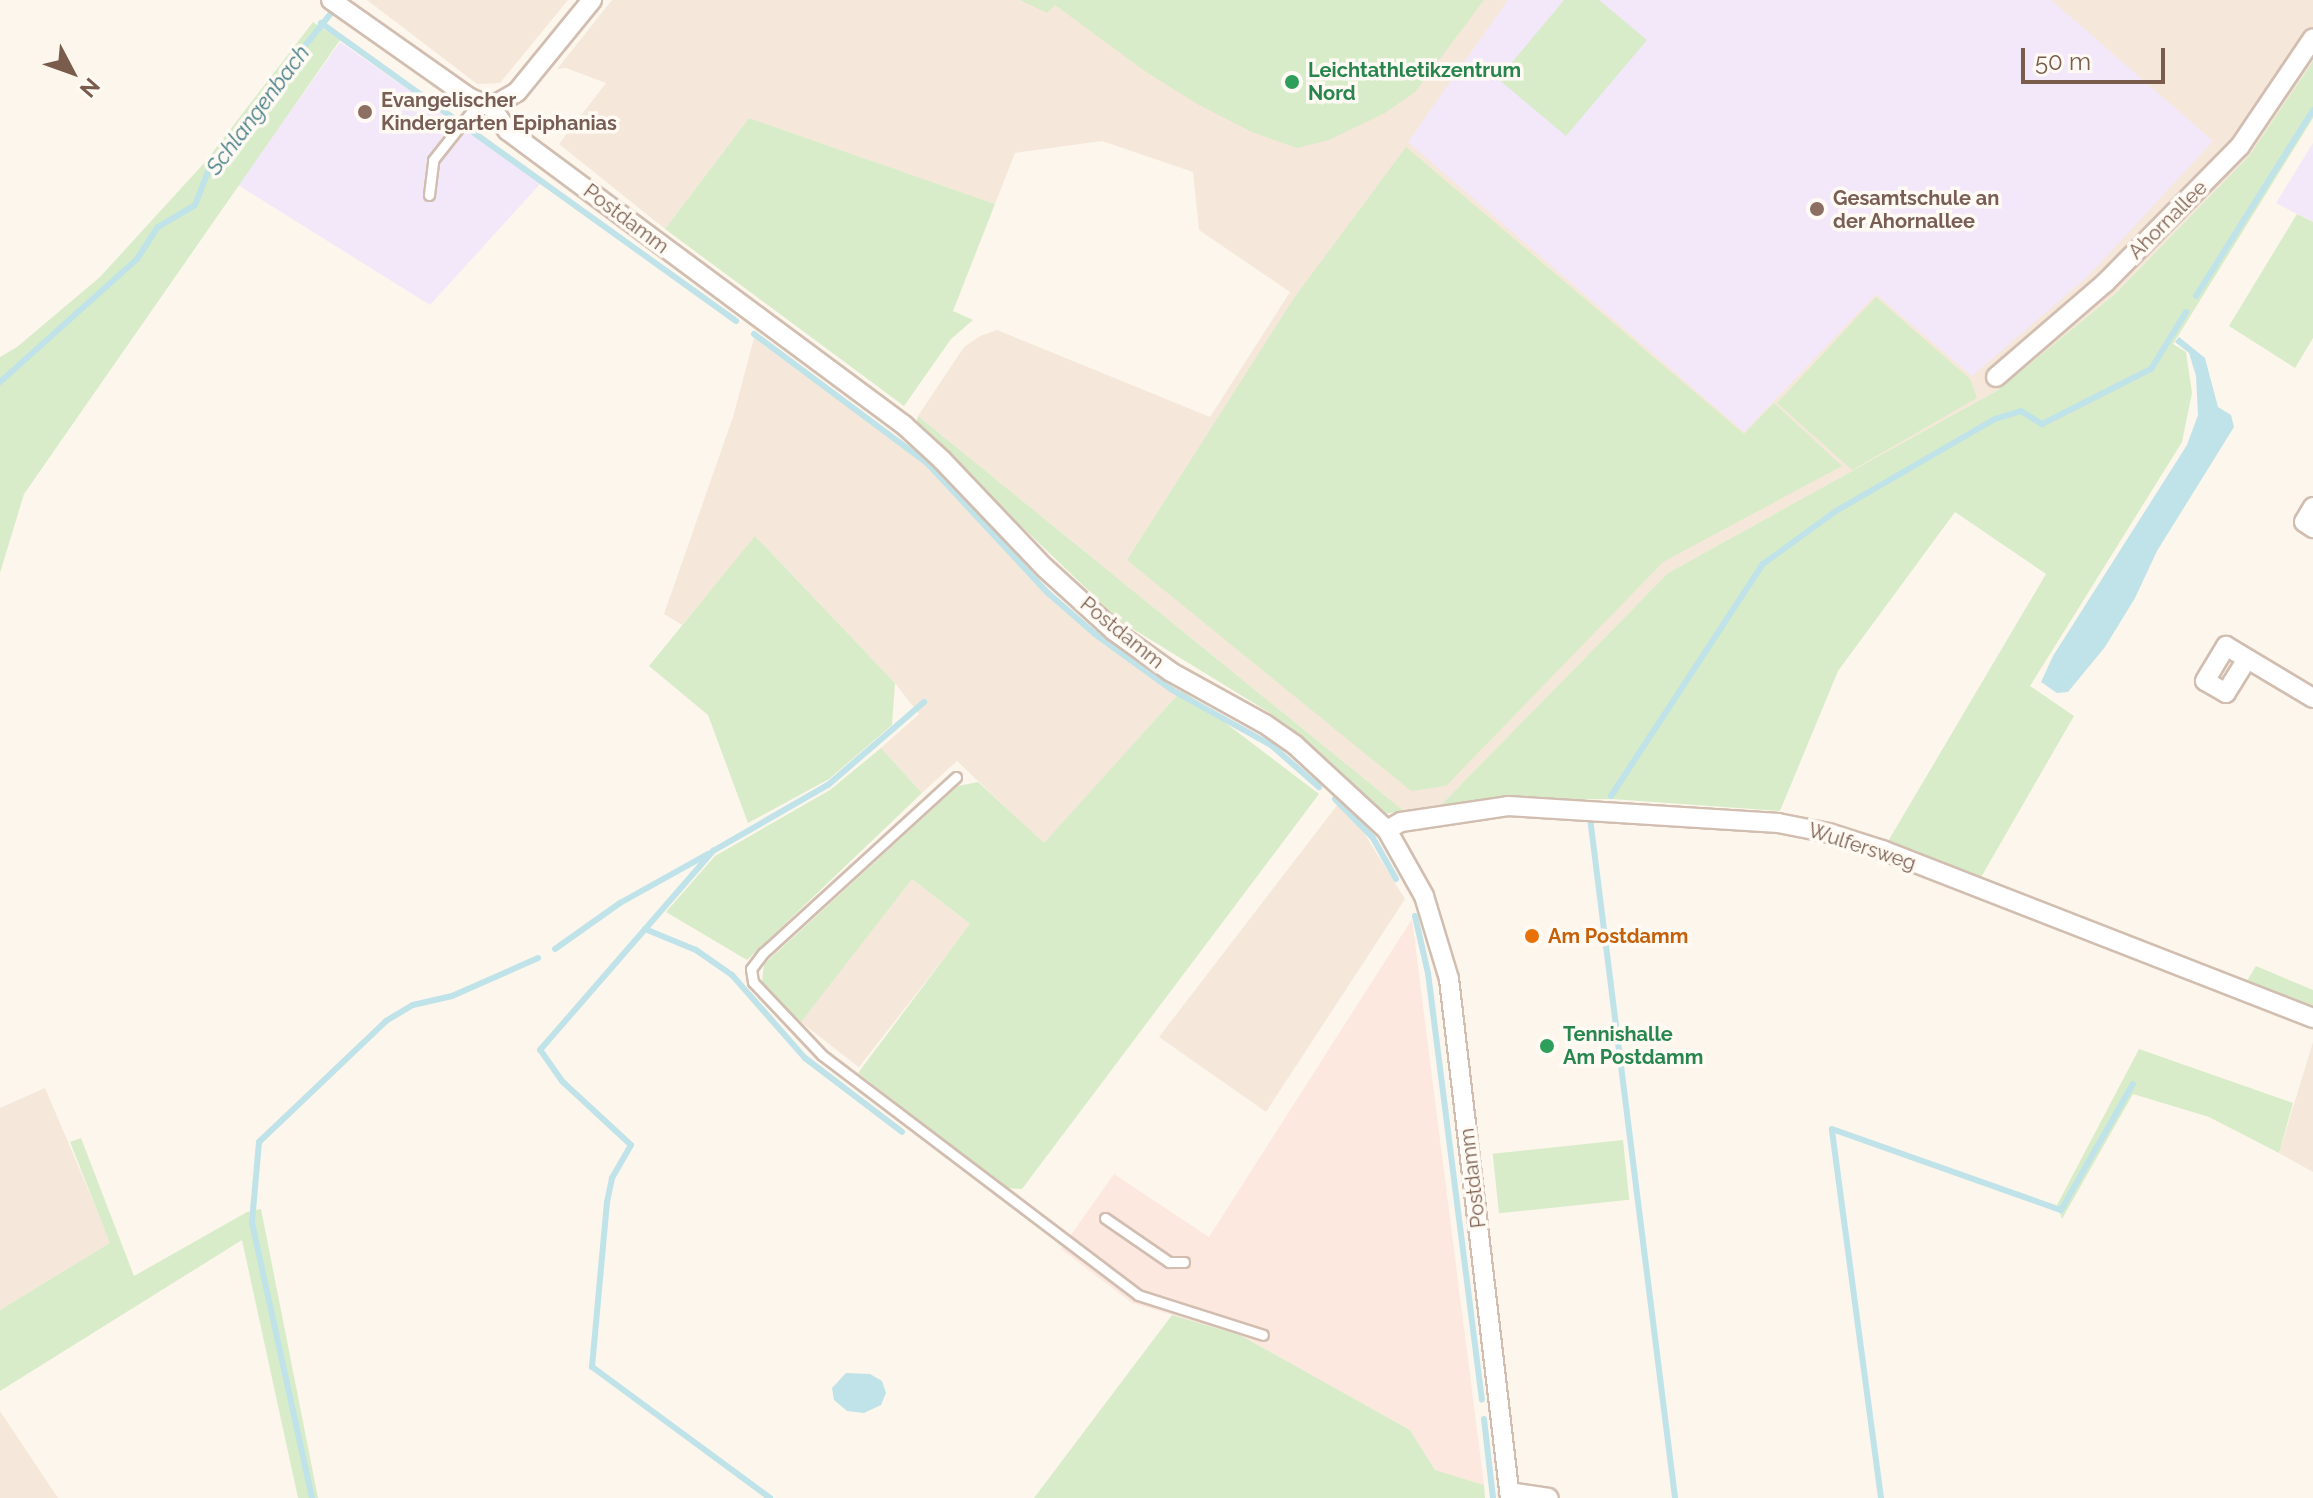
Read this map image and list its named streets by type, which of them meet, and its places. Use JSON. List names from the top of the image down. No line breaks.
{"streets":{"street":["Postdamm","Ahornallee","Wulfersweg"]},"crossings":[["Postdamm","Wulfersweg"]],"water":["Schlangenbach"],"places":["Leichtathletikzentrum Nord","Evangelischer Kindergarten Epiphanias","Gesamtschule an der Ahornallee","Am Postdamm","Tennishalle Am Postdamm"],"scale_bar":"50 m","north":"bottom right"}
